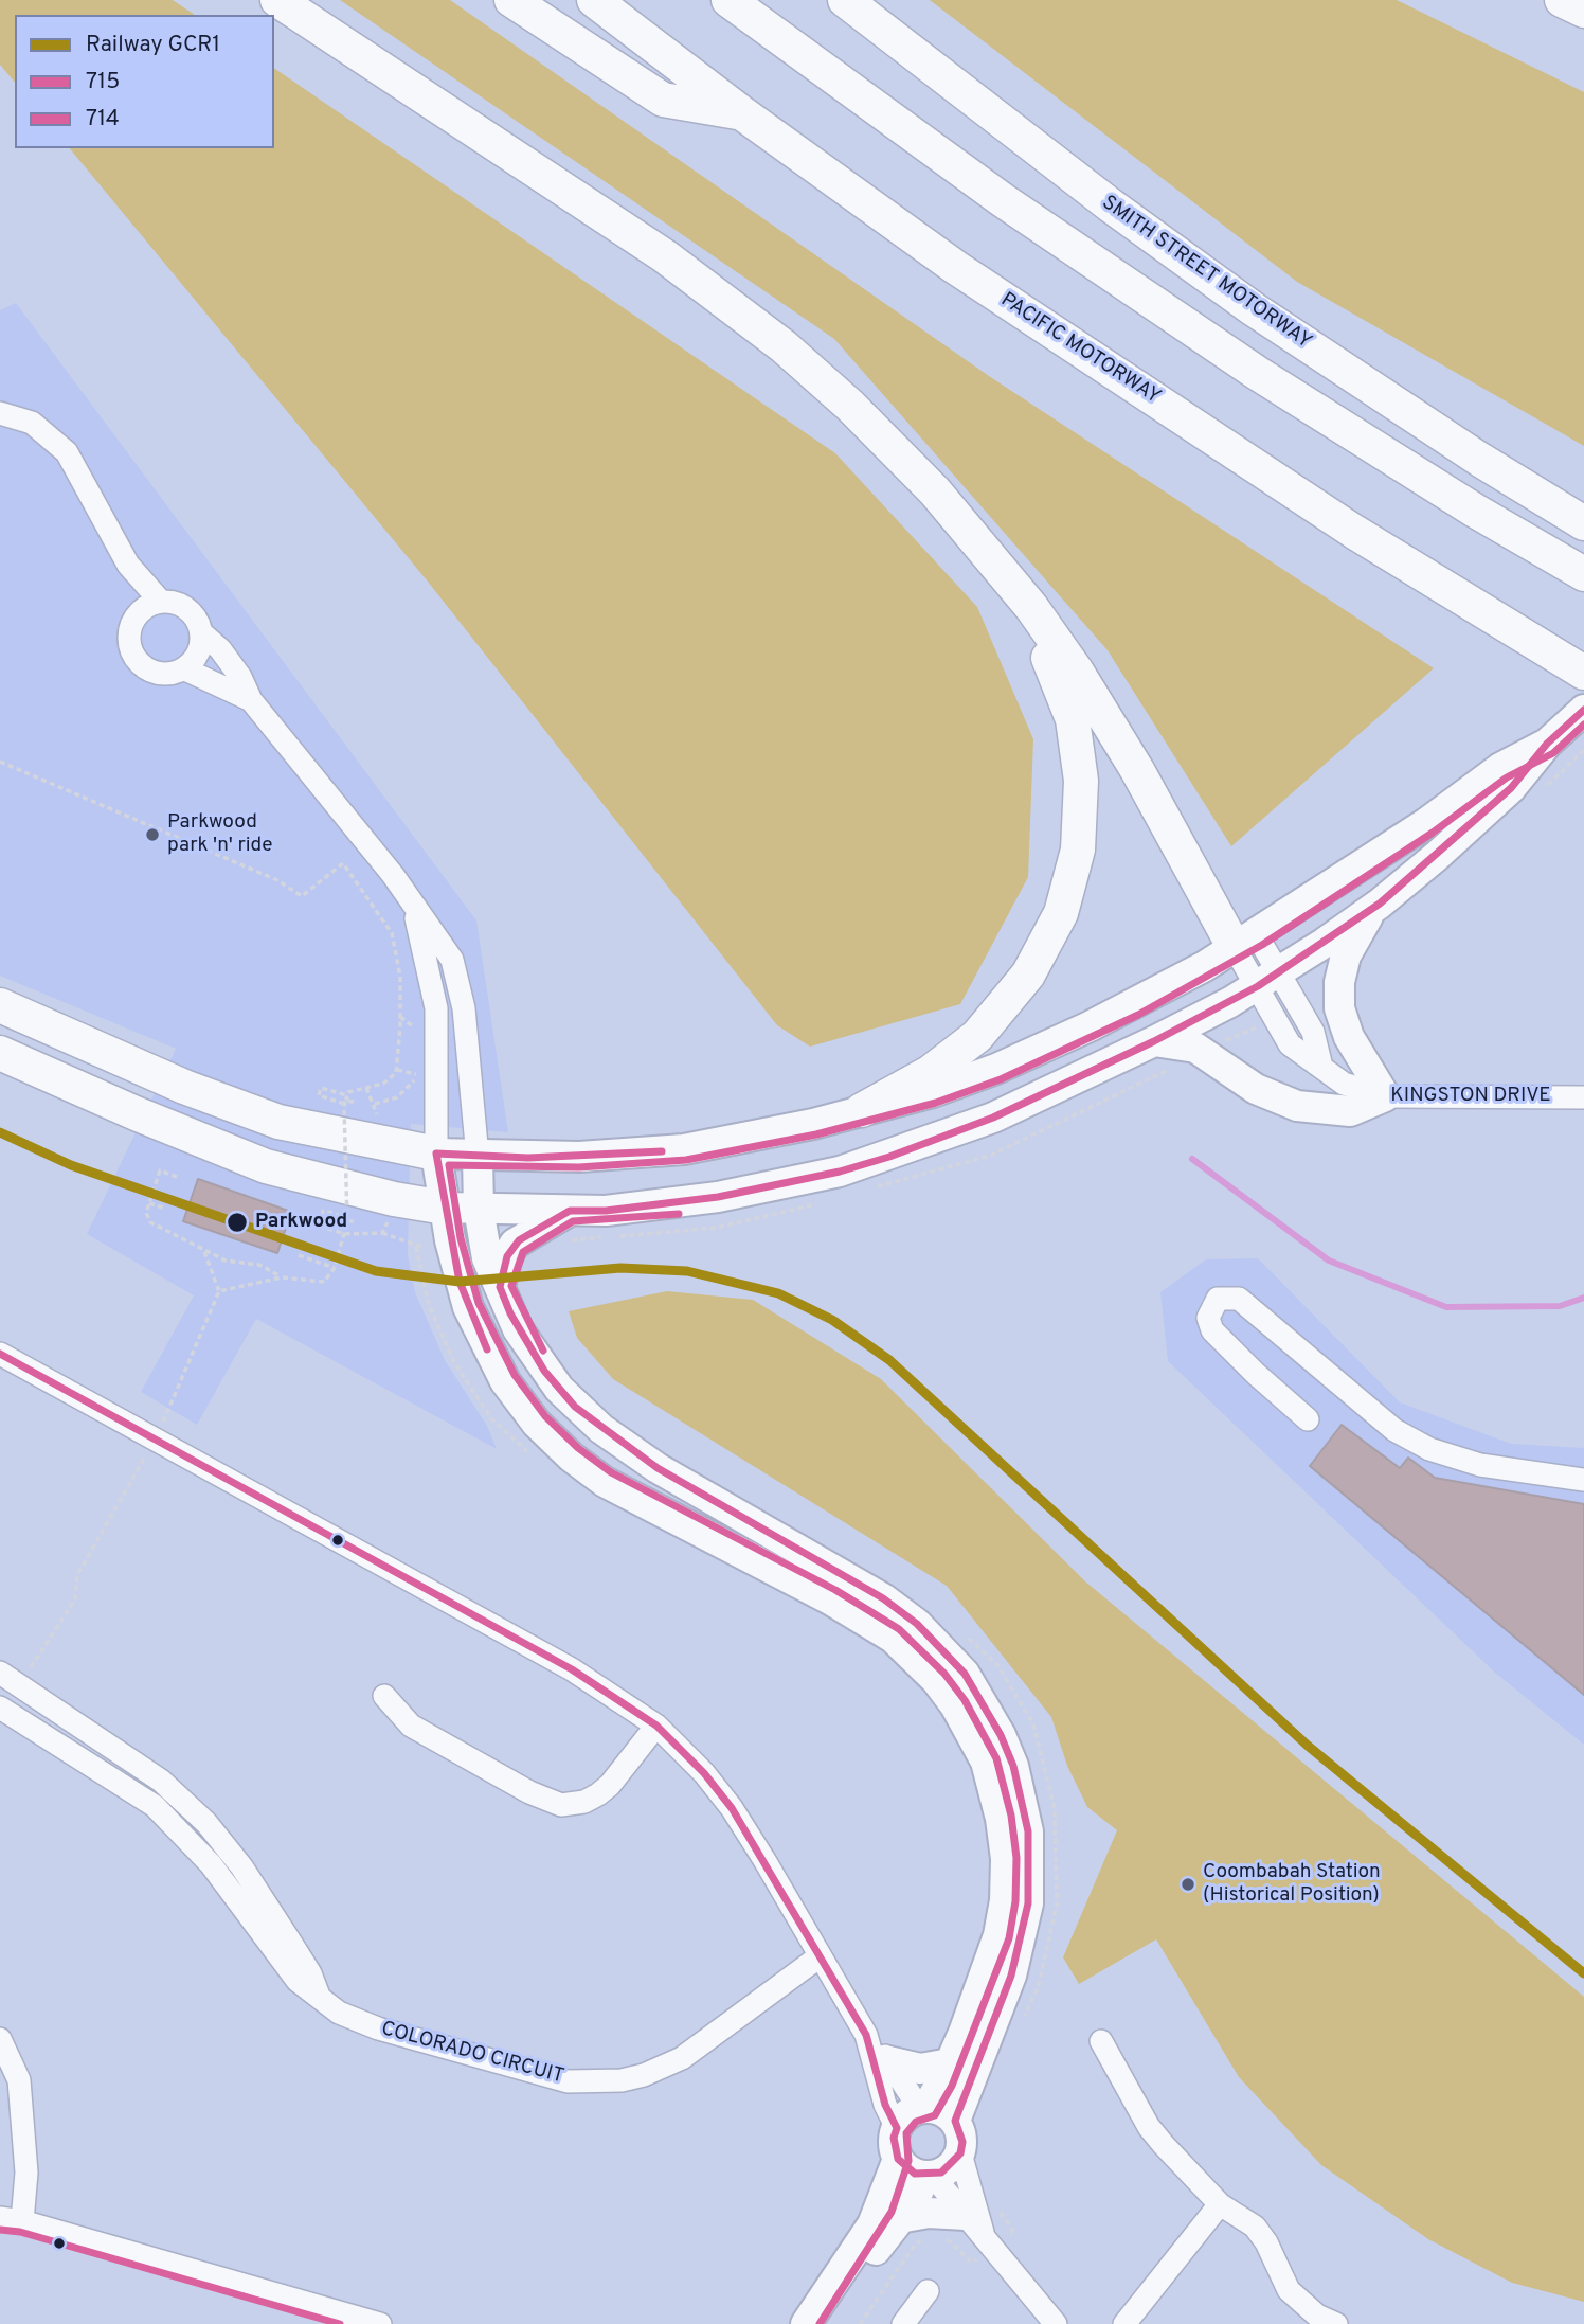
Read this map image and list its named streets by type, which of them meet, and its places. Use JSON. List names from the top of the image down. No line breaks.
{"streets":{"highway":["SMITH STREET MOTORWAY","PACIFIC MOTORWAY"],"street":["KINGSTON DRIVE","COLORADO CIRCUIT"]},"places":["Parkwood park 'n' ride","Parkwood","Coombabah Station (Historical Position)"],"lines":["transit line 715","transit line 714","rail line GCR1"],"legend":["Railway GCR1","715","714"]}
